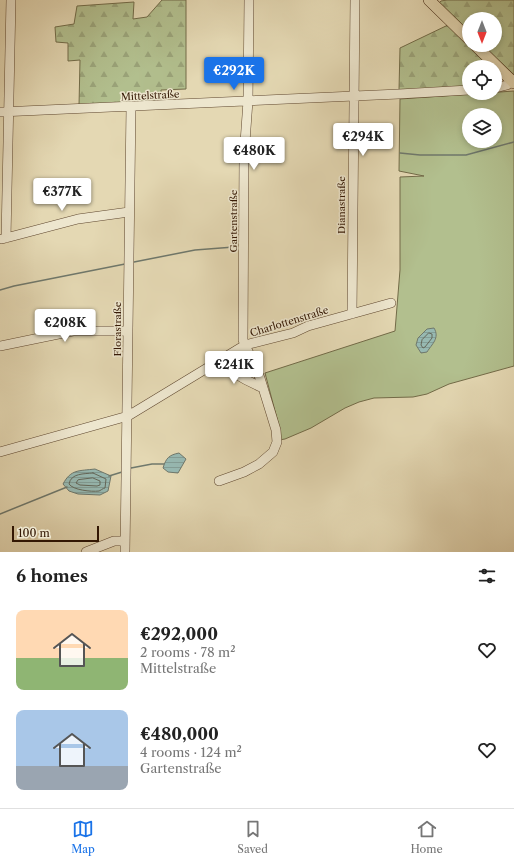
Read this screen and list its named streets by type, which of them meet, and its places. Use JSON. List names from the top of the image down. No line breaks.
{"streets":{"street":["Mittelstraße","Dianastraße","Gartenstraße","Charlottenstraße","Florastraße"]},"crossings":[["Mittelstraße","Dianastraße"],["Mittelstraße","Gartenstraße"],["Mittelstraße","Florastraße"],["Dianastraße","Charlottenstraße"],["Gartenstraße","Charlottenstraße"],["Charlottenstraße","Florastraße"]],"scale_bar":"100 m","north":"bottom","page":{"price":["€292K","€294K","€480K","€377K","€208K","€241K"],"scale":"100 m","heading":"6 homes","list":[{"name":"€292,000","note":"2 rooms · 78 m² · Mittelstraße"},{"name":"€480,000","note":"4 rooms · 124 m² · Gartenstraße"}],"tabs":["Map","Saved","Home"]}}
